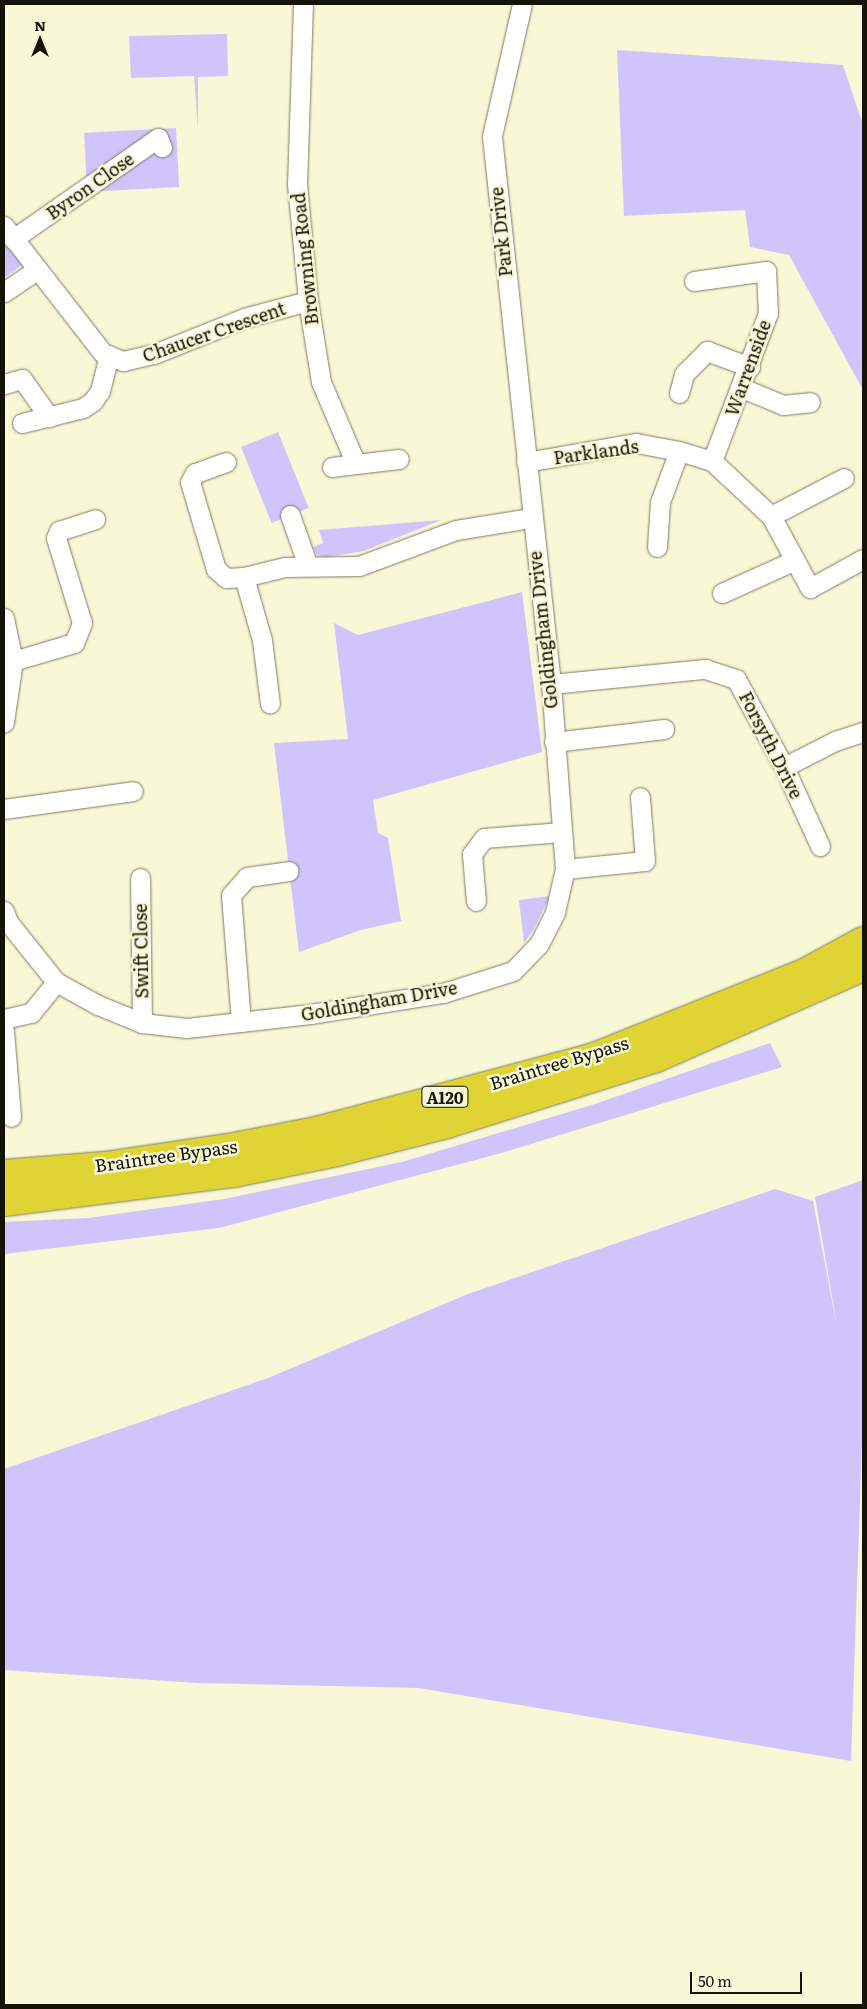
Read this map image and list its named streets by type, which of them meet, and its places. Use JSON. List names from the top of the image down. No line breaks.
{"streets":{"highway":["Braintree Bypass","A120"],"street":["Byron Close","Park Drive","Browning Road","Chaucer Crescent","Warrenside","Parklands","Goldingham Drive","Forsyth Drive","Swift Close"]},"crossings":[["Park Drive","Parklands"],["Park Drive","Goldingham Drive"],["Browning Road","Chaucer Crescent"],["Warrenside","Parklands"],["Parklands","Goldingham Drive"],["Goldingham Drive","Forsyth Drive"],["Goldingham Drive","Swift Close"]],"scale_bar":"50 m","north":"top"}
